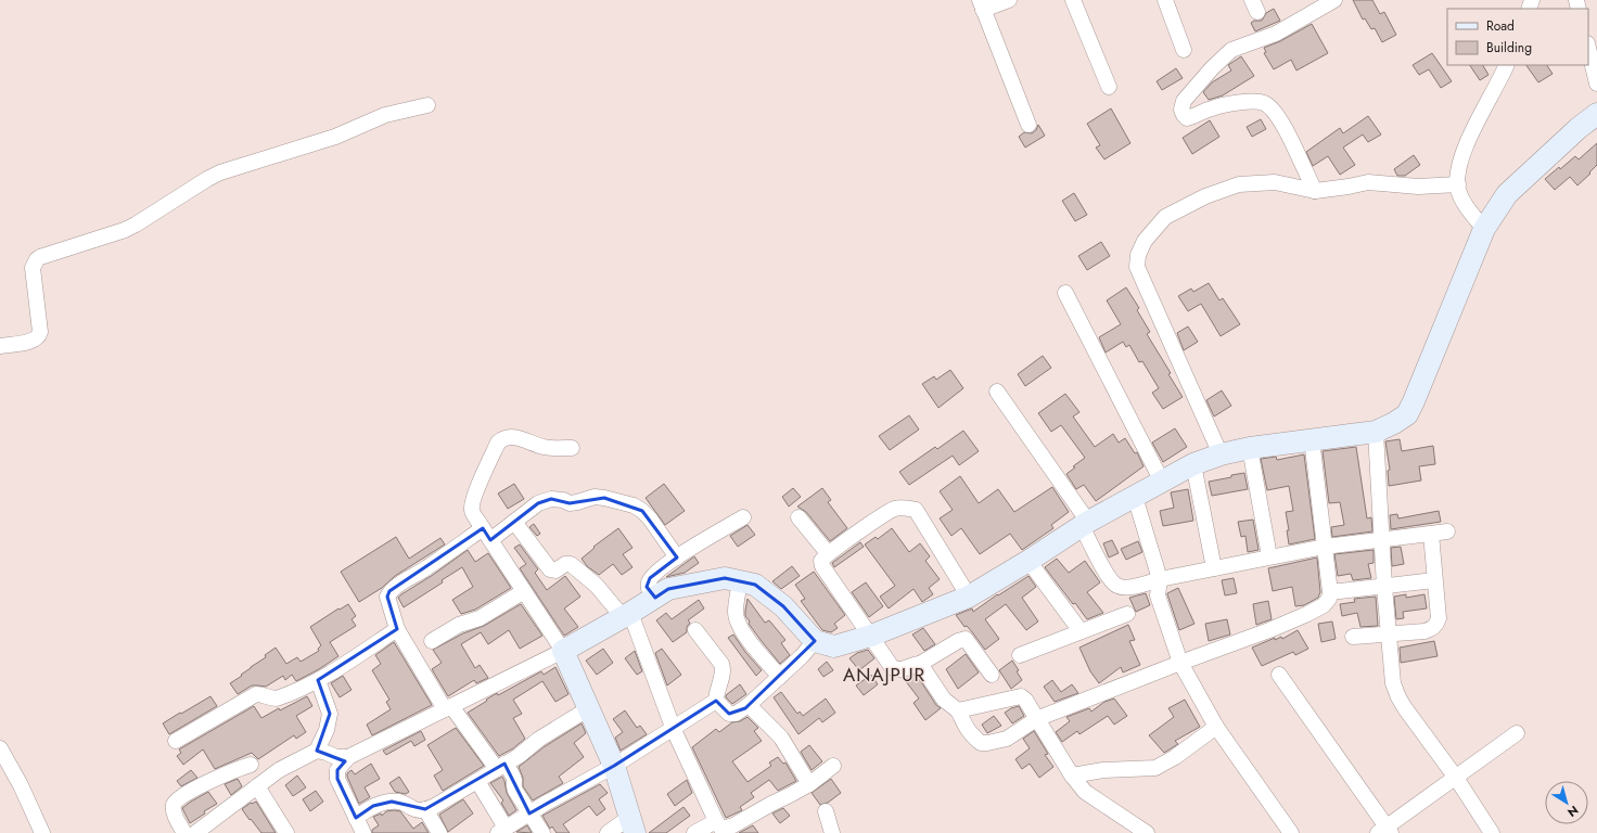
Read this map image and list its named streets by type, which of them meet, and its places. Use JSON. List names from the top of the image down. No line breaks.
{"districts":["ANAJPUR"],"legend":["Road","Building"],"north":"bottom right"}
